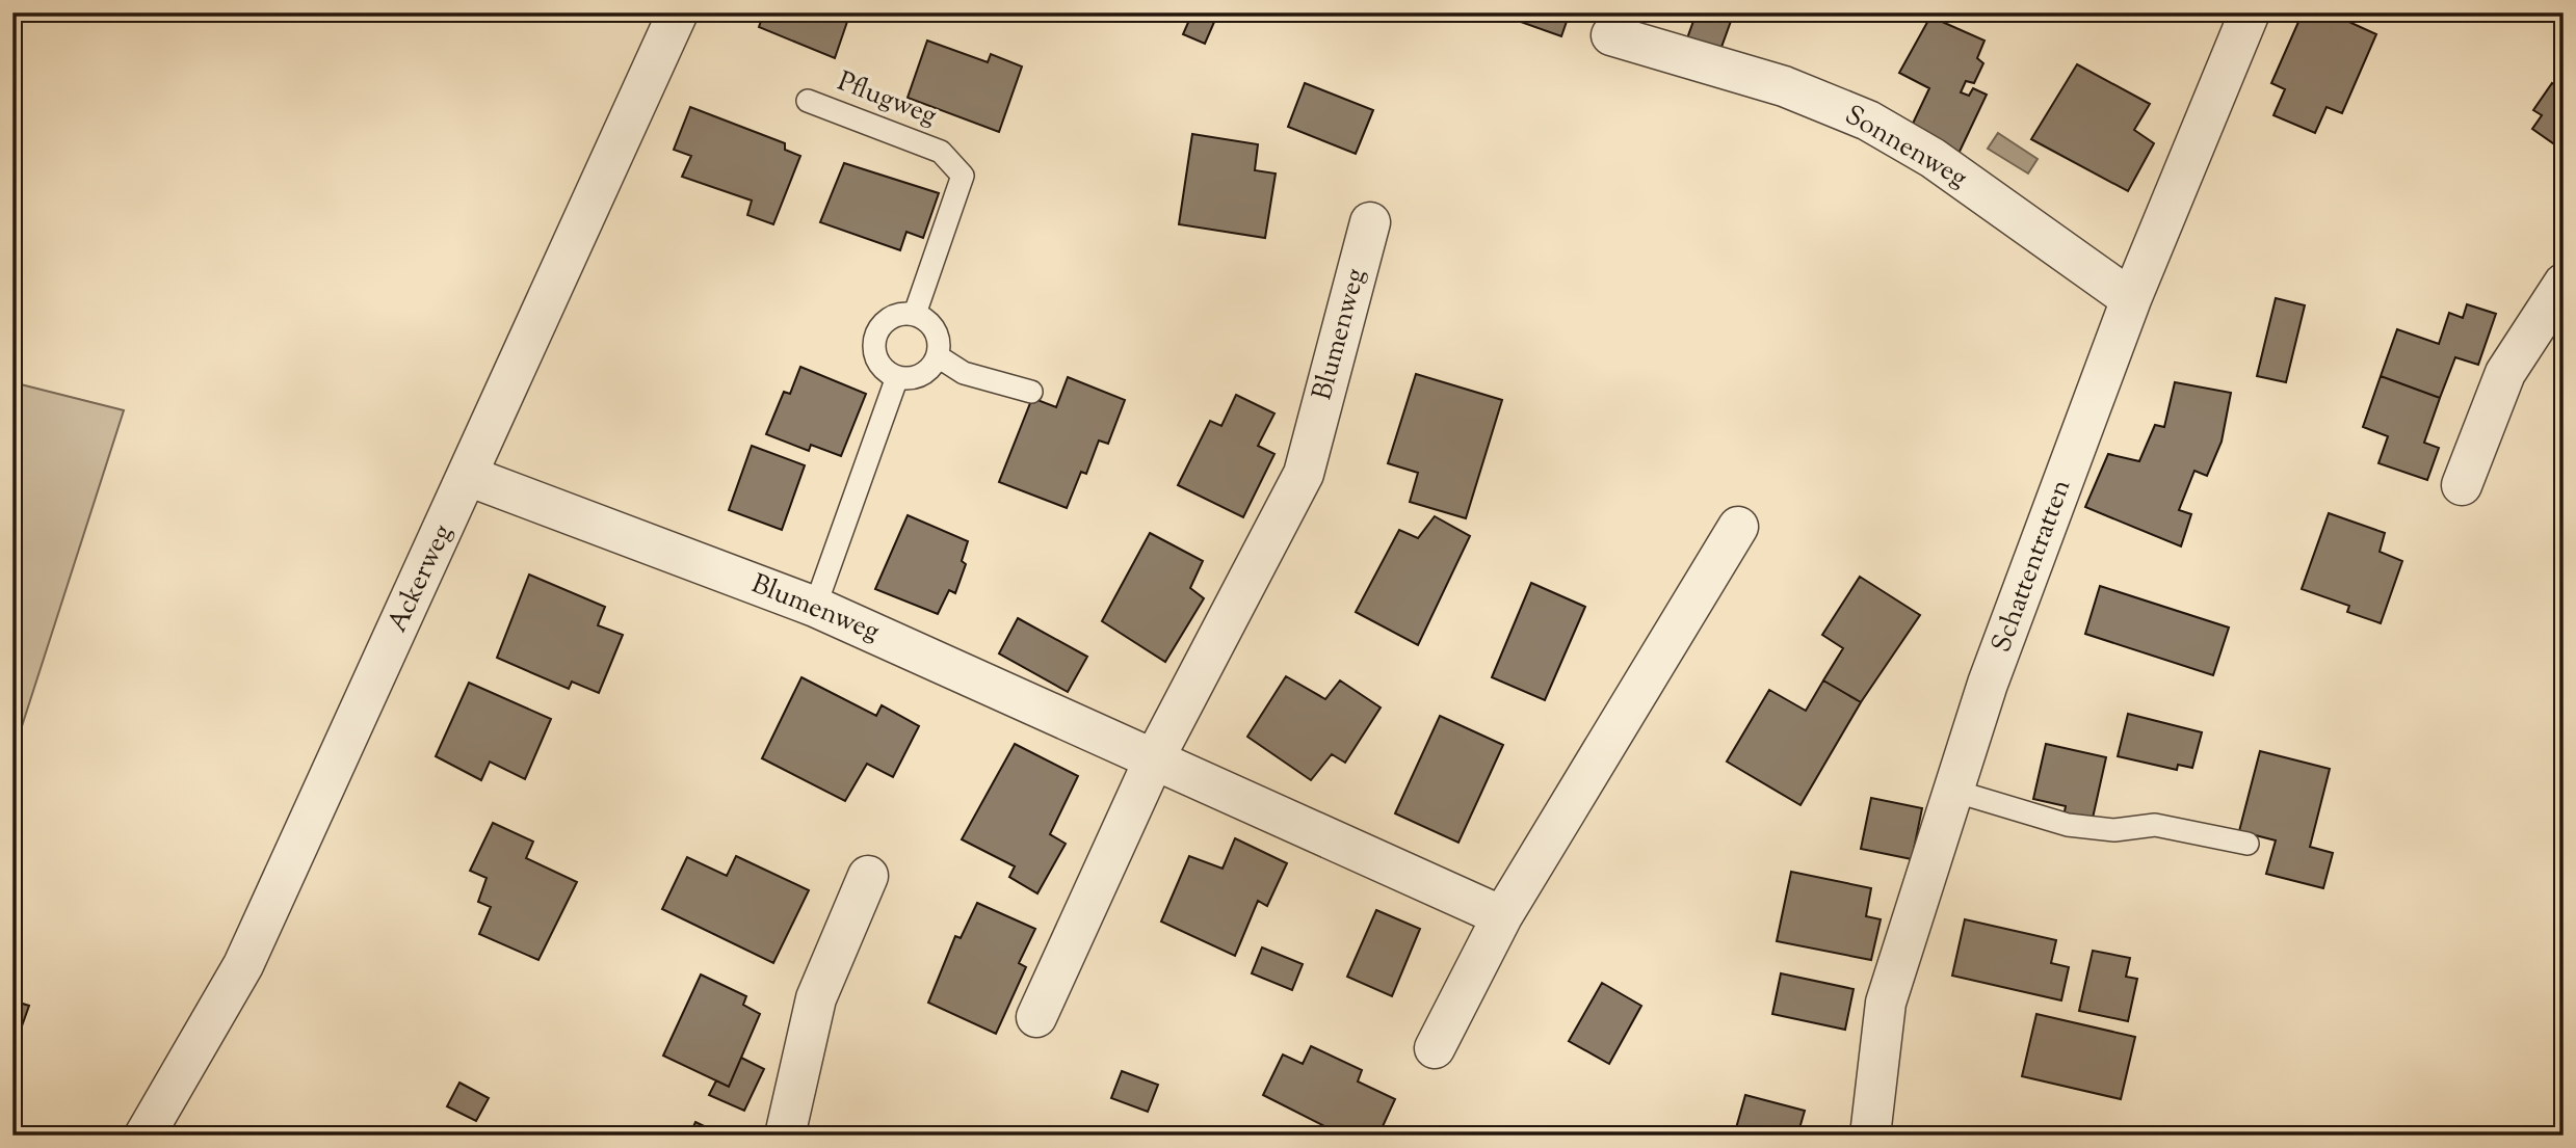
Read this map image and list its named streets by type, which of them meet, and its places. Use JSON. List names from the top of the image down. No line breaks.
{"streets":{"street":["Sonnenweg","Blumenweg","Schattentratten","Ackerweg"],"lane":["Pflugweg"]},"crossings":[["Sonnenweg","Schattentratten"],["Blumenweg","Ackerweg"]]}
